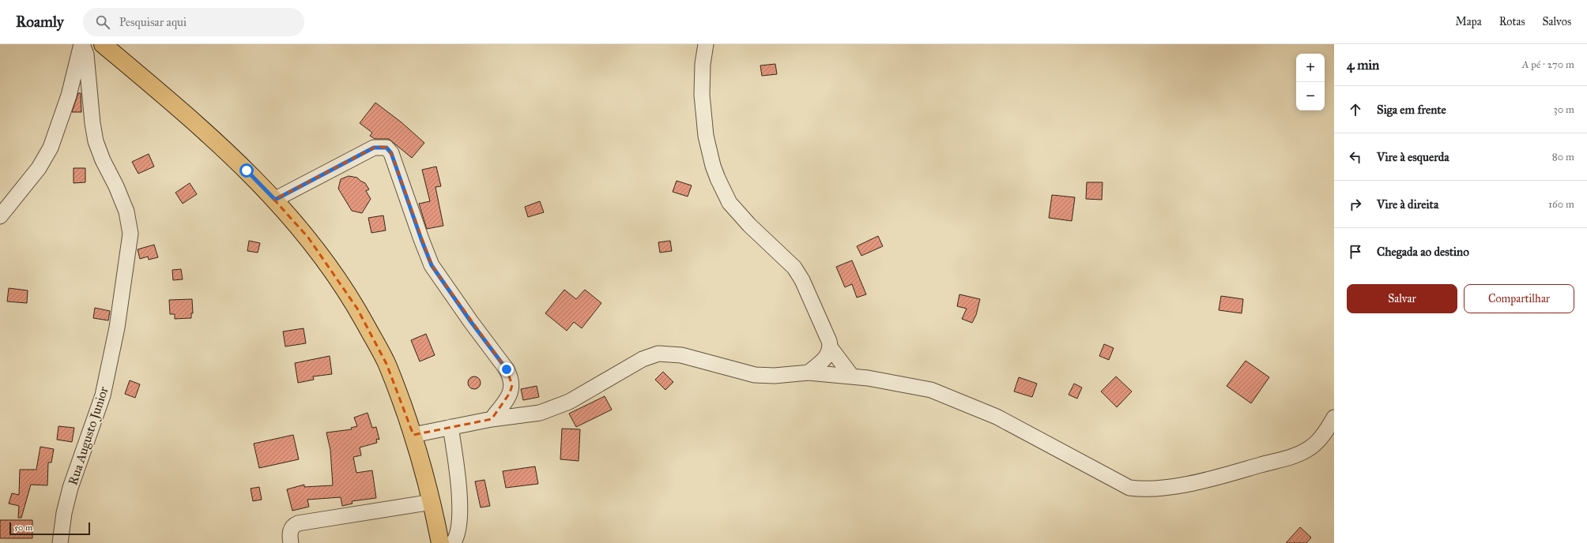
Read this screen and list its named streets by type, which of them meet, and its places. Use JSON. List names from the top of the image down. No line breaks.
{"streets":{"street":["Rua Augusto Junior"]},"scale_bar":"50 m","page":{"header":"Roamly","search":"Pesquisar aqui","nav":["Mapa","Rotas","Salvos"],"heading":["4 min","A pé · 270 m"],"map_buttons":["+","−"],"list":[["Siga em frente","30 m"],["Vire à esquerda","80 m"],["Vire à direita","160 m"],"Chegada ao destino"],"buttons":["Salvar","Compartilhar"],"scale":"50 m"}}
